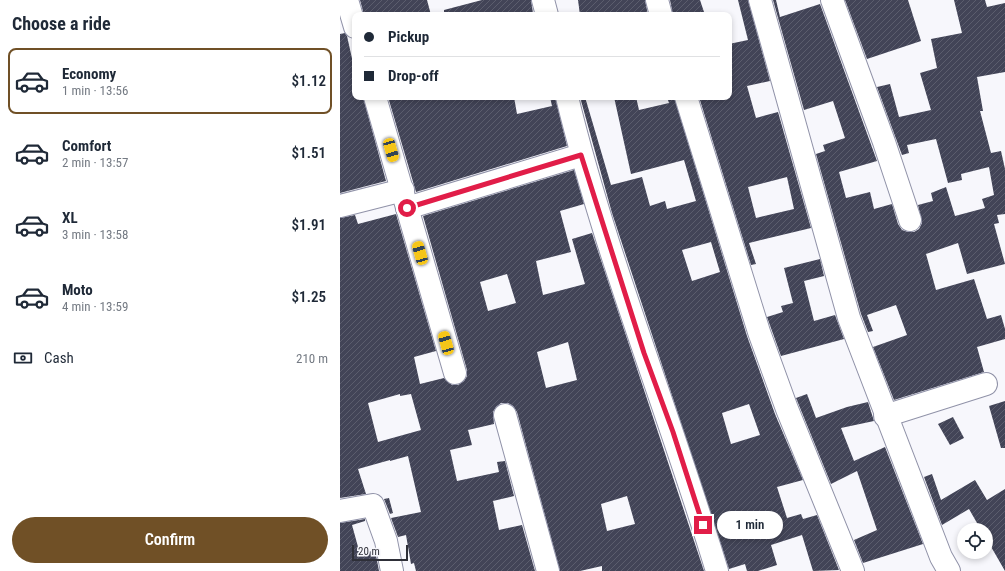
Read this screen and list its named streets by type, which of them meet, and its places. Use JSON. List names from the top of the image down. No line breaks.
{"scale_bar":"20 m","page":{"heading":"Choose a ride","banner":["Pickup","Drop-off"],"list":[{"name":"Economy","note":"1 min · 13:56","value":"$1.12"},{"name":"Comfort","note":"2 min · 13:57","value":"$1.51"},{"name":"XL","note":"3 min · 13:58","value":"$1.91"},{"name":"Moto","note":"4 min · 13:59","value":"$1.25"}],"pay":["Cash","210 m"],"buttons":"Confirm","bubble":"1 min","scale":"20 m"}}
